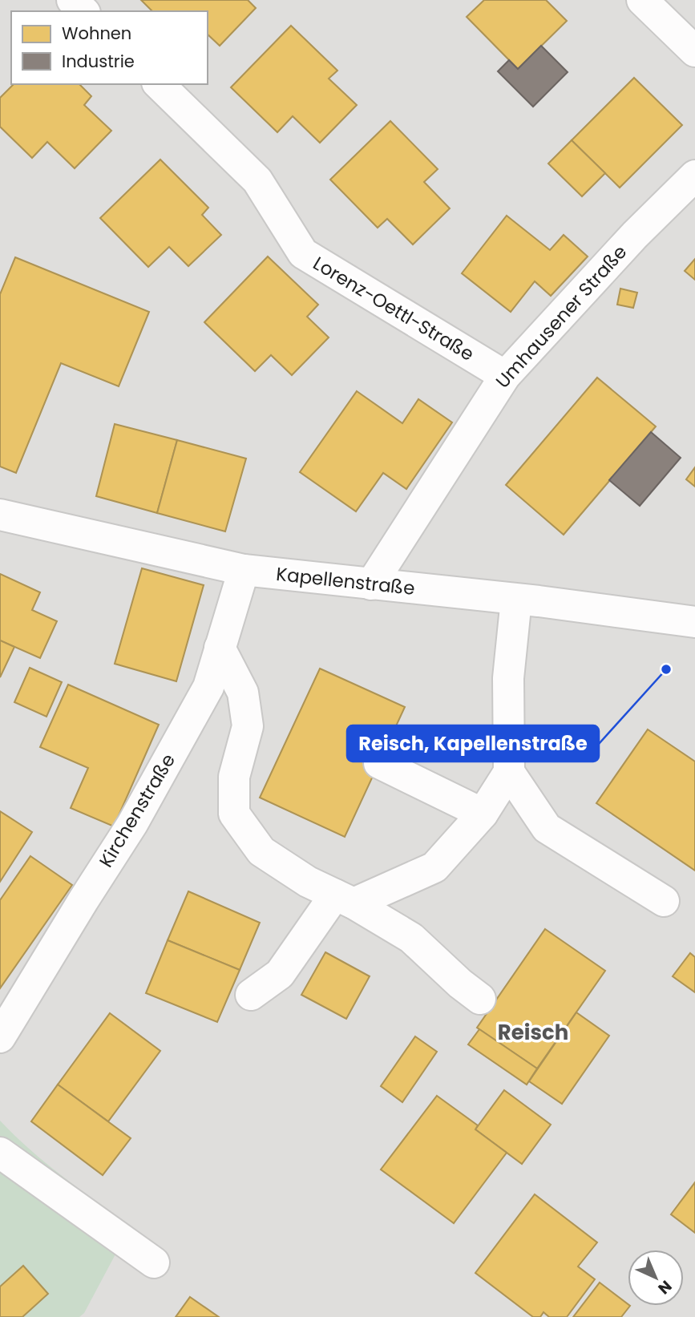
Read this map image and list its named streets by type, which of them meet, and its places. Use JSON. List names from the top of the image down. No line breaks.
{"streets":{"street":["Lorenz-Oettl-Straße","Umhausener Straße","Kapellenstraße","Kirchenstraße"]},"crossings":[["Lorenz-Oettl-Straße","Umhausener Straße"],["Umhausener Straße","Kapellenstraße"],["Kapellenstraße","Kirchenstraße"]],"districts":["Reisch"],"places":["Reisch, Kapellenstraße"],"legend":["Wohnen","Industrie"],"north":"bottom right"}
